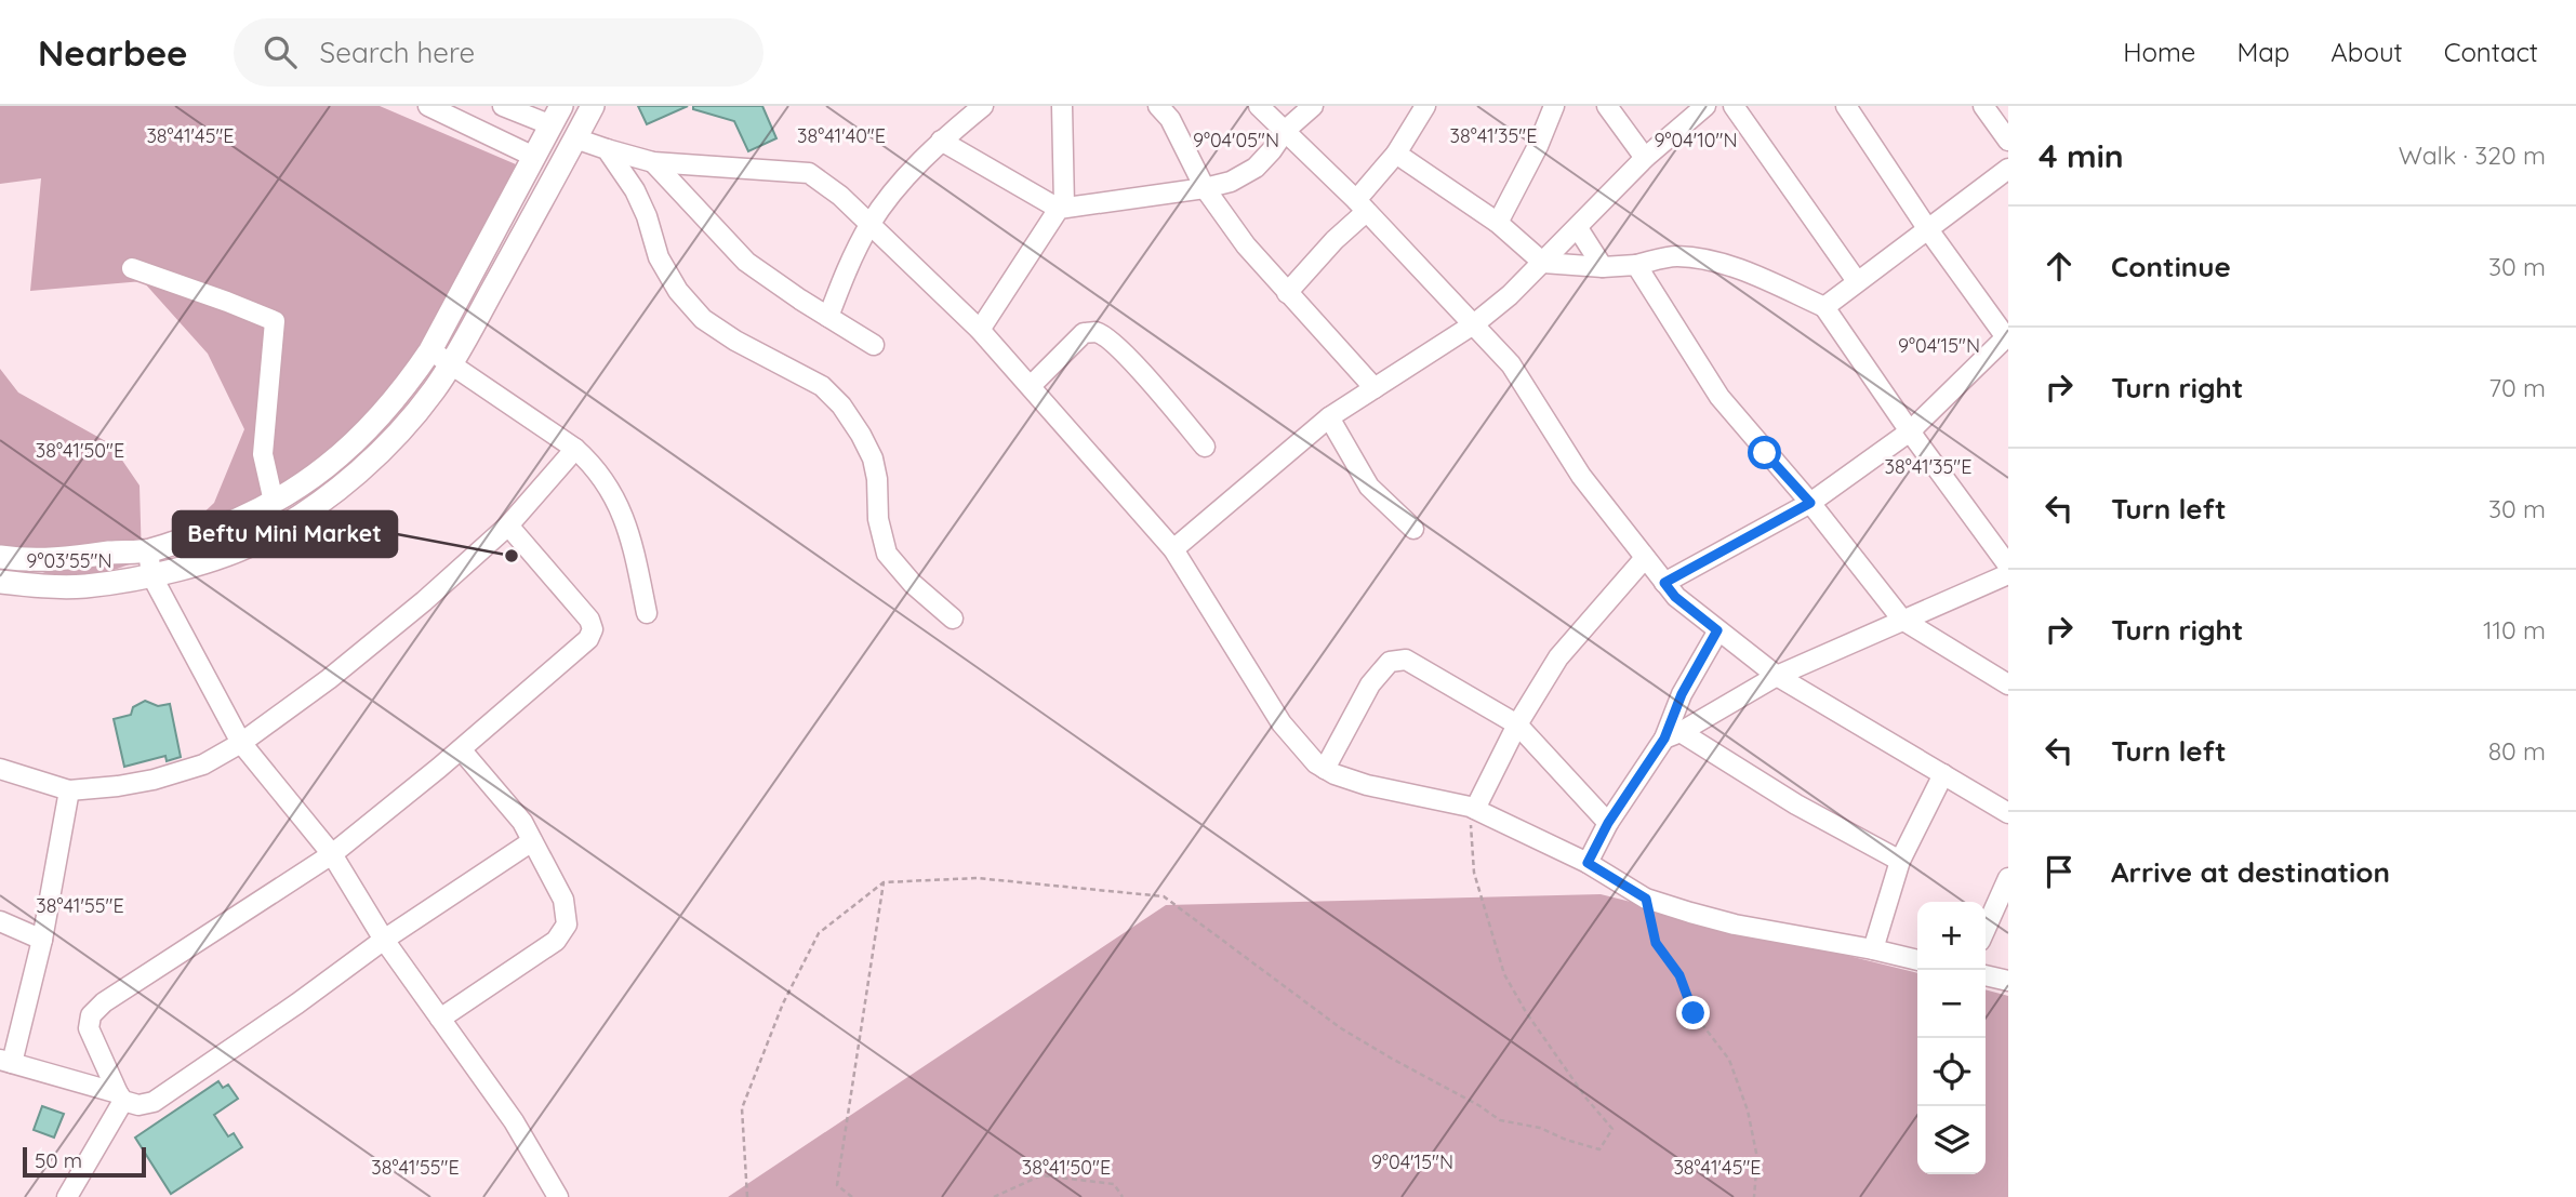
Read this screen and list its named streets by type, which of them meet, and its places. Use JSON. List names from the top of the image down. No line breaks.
{"places":["Beftu Mini Market"],"scale_bar":"50 m","page":{"header":"Nearbee","search":"Search here","nav":["Home","Map","About","Contact"],"heading":["4 min","Walk · 320 m"],"list":[["Continue","30 m"],["Turn right","70 m"],["Turn left","30 m"],["Turn right","110 m"],["Turn left","80 m"],"Arrive at destination"],"map_buttons":["+","−"],"scale":"50 m"},"coordinates":["38°41'45\"E","38°41'40\"E","38°41'35\"E","9°04'05\"N","9°04'10\"N","9°04'15\"N","38°41'50\"E","9°03'55\"N","38°41'55\"E"]}
